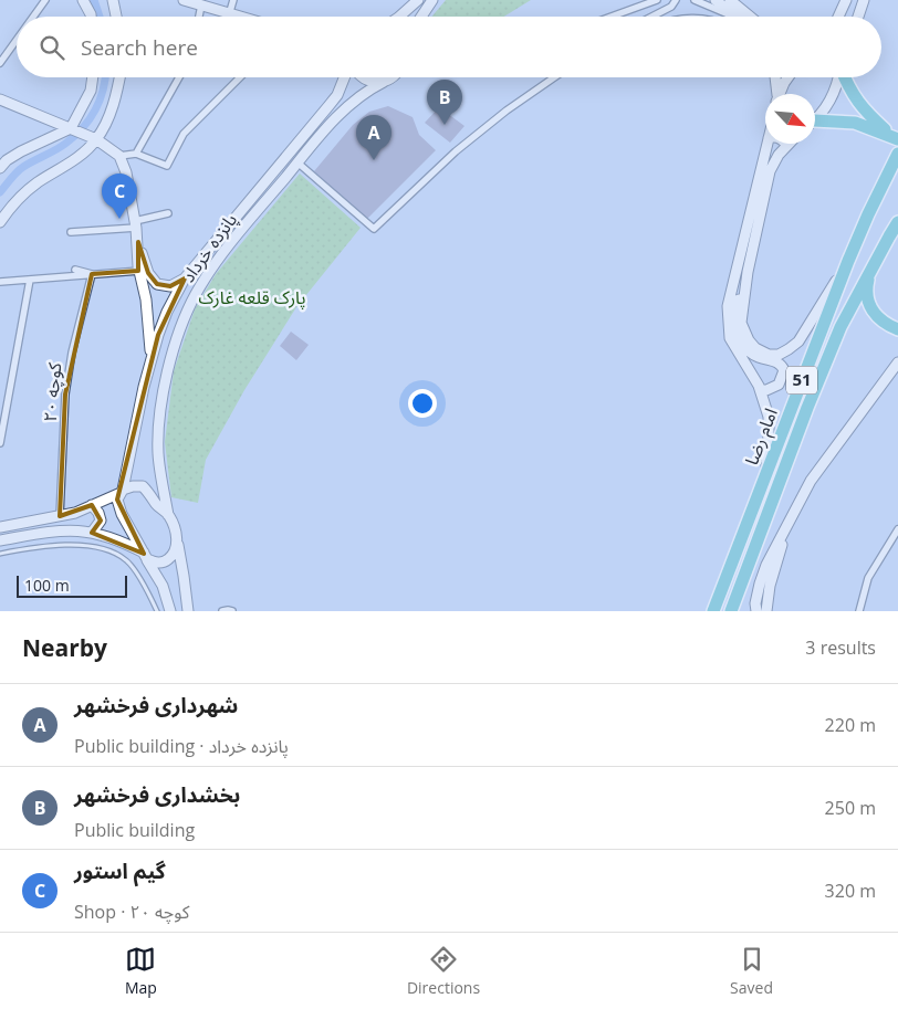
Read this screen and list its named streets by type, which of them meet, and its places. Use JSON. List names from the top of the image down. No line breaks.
{"streets":{"highway":["51","امام رضا"],"main road":["پانزده خرداد"],"street":["کوچه ۲۰"]},"parks":["پارک قلعه غارک"],"scale_bar":"100 m","north":"bottom right","page":{"search":"Search here","pins":["B","A","C"],"scale":"100 m","heading":["Nearby","3 results"],"list":[{"mark":"A","name":"شهرداری فرخشهر","note":"Public building · پانزده خرداد","value":"220 m"},{"mark":"B","name":"بخشداری فرخشهر","note":"Public building","value":"250 m"},{"mark":"C","name":"گیم استور","note":"Shop · کوچه ۲۰","value":"320 m"}],"nav":["Map","Directions","Saved"]}}
